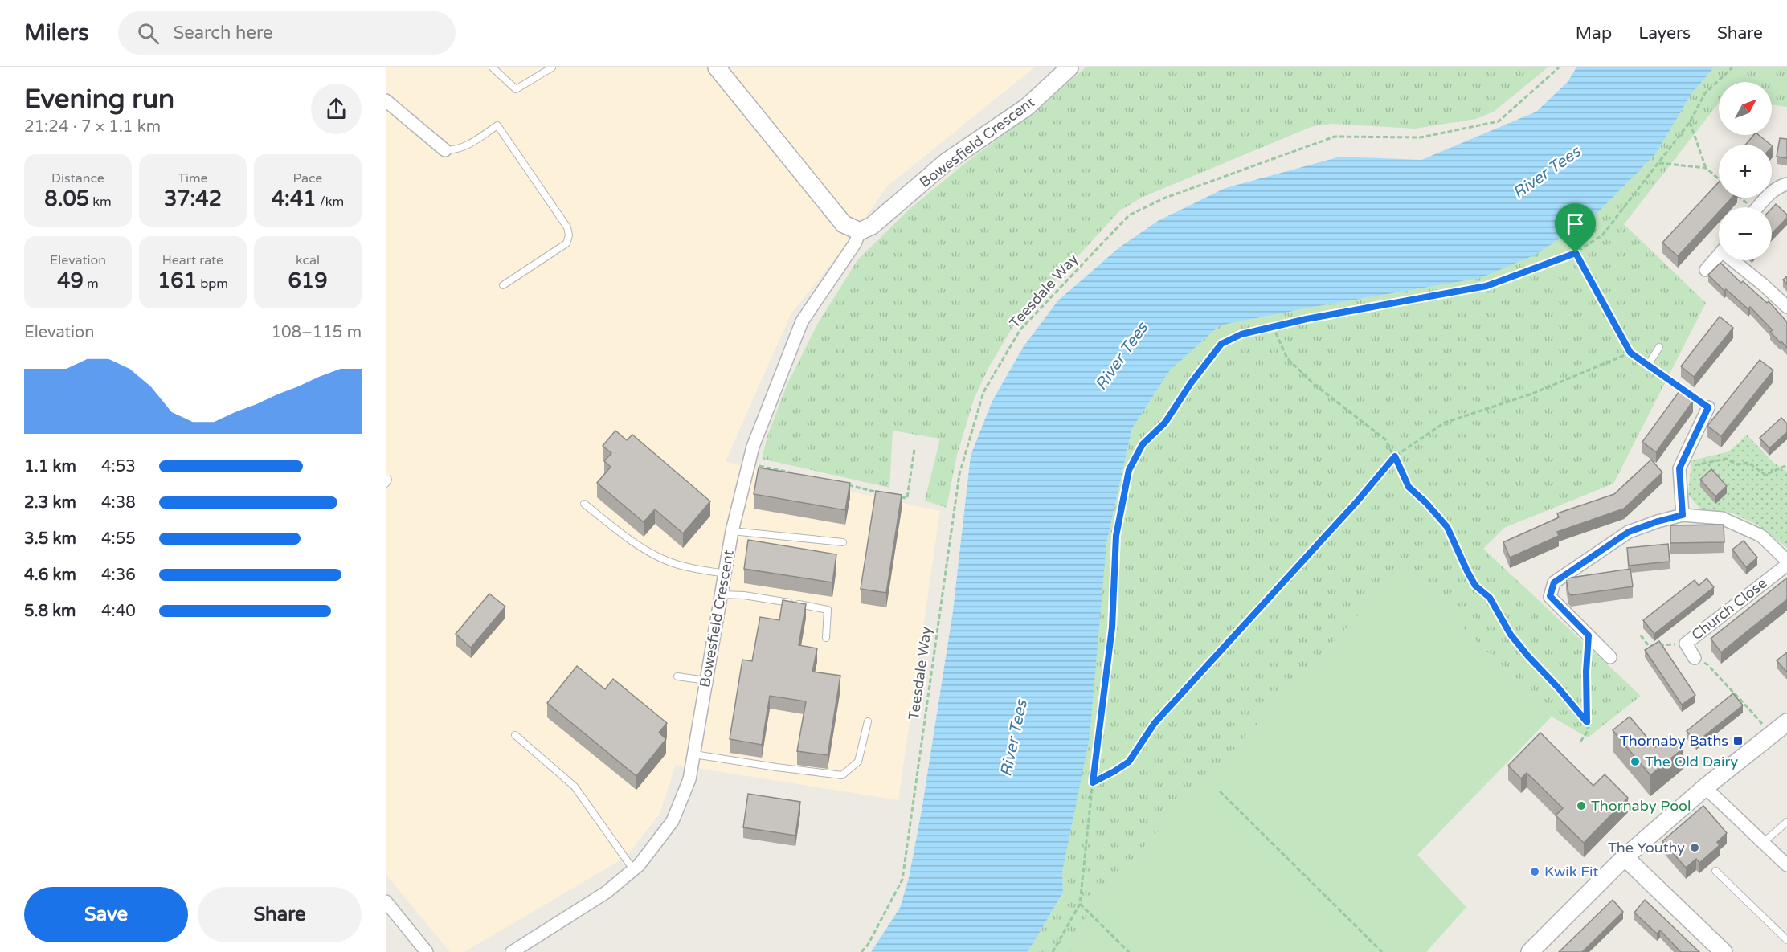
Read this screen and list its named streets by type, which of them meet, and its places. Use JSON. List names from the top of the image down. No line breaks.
{"streets":{"street":["Bowesfield Crescent","Church Close"],"path":["Teesdale Way"]},"water":["River Tees"],"places":{"transit":["Thornaby Baths"],"other":["The Old Dairy","Thornaby Pool","The Youthy","Kwik Fit"]},"north":"top right","page":{"header":"Milers","search":"Search here","nav":["Map","Layers","Share"],"heading":["Evening run","21:24 · 7 × 1.1 km"],"map_buttons":["+","−"],"stats":[["Distance","8.05 km"],["Time","37:42"],["Pace","4:41 /km"],["Elevation","49 m"],["Heart rate","161 bpm"],["kcal","619"]],"chart":["Elevation","108–115 m"],"list":[{"name":"1.1 km","note":"4:53"},{"name":"2.3 km","note":"4:38"},{"name":"3.5 km","note":"4:55"},{"name":"4.6 km","note":"4:36"},{"name":"5.8 km","note":"4:40"}],"buttons":["Save","Share"]}}
